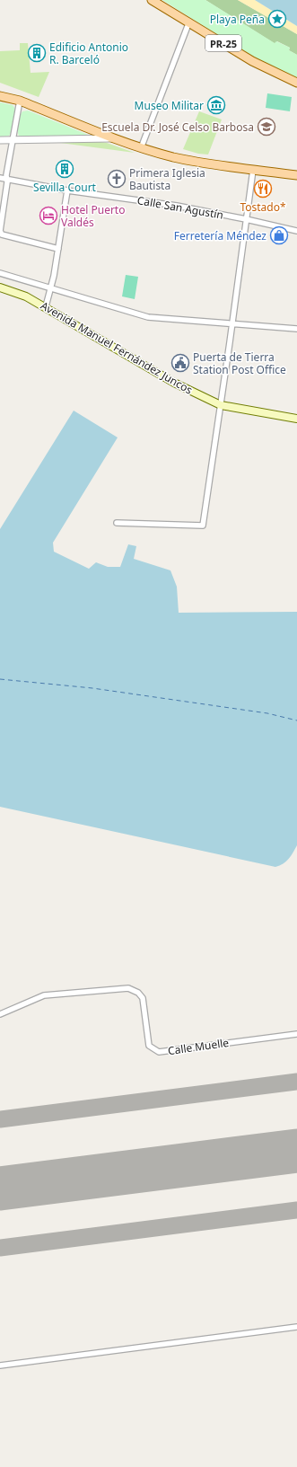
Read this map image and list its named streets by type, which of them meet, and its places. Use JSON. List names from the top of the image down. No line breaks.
{"streets":{"main road":["PR-25","Avenida Manuel Fernández Juncos"],"street":["Calle San Agustín","Calle Muelle"]},"places":{"place":["Playa Peña"],"building":["Edificio Antonio R. Barceló","Sevilla Court"],"museum":["Museo Militar"],"school or university":["Escuela Dr. José Celso Barbosa"],"church":["Primera Iglesia Bautista"],"restaurant":["Tostado*"],"hotel":["Hotel Puerto Valdés"],"shop":["Ferretería Méndez"],"public building":["Puerta de Tierra Station Post Office"]}}
